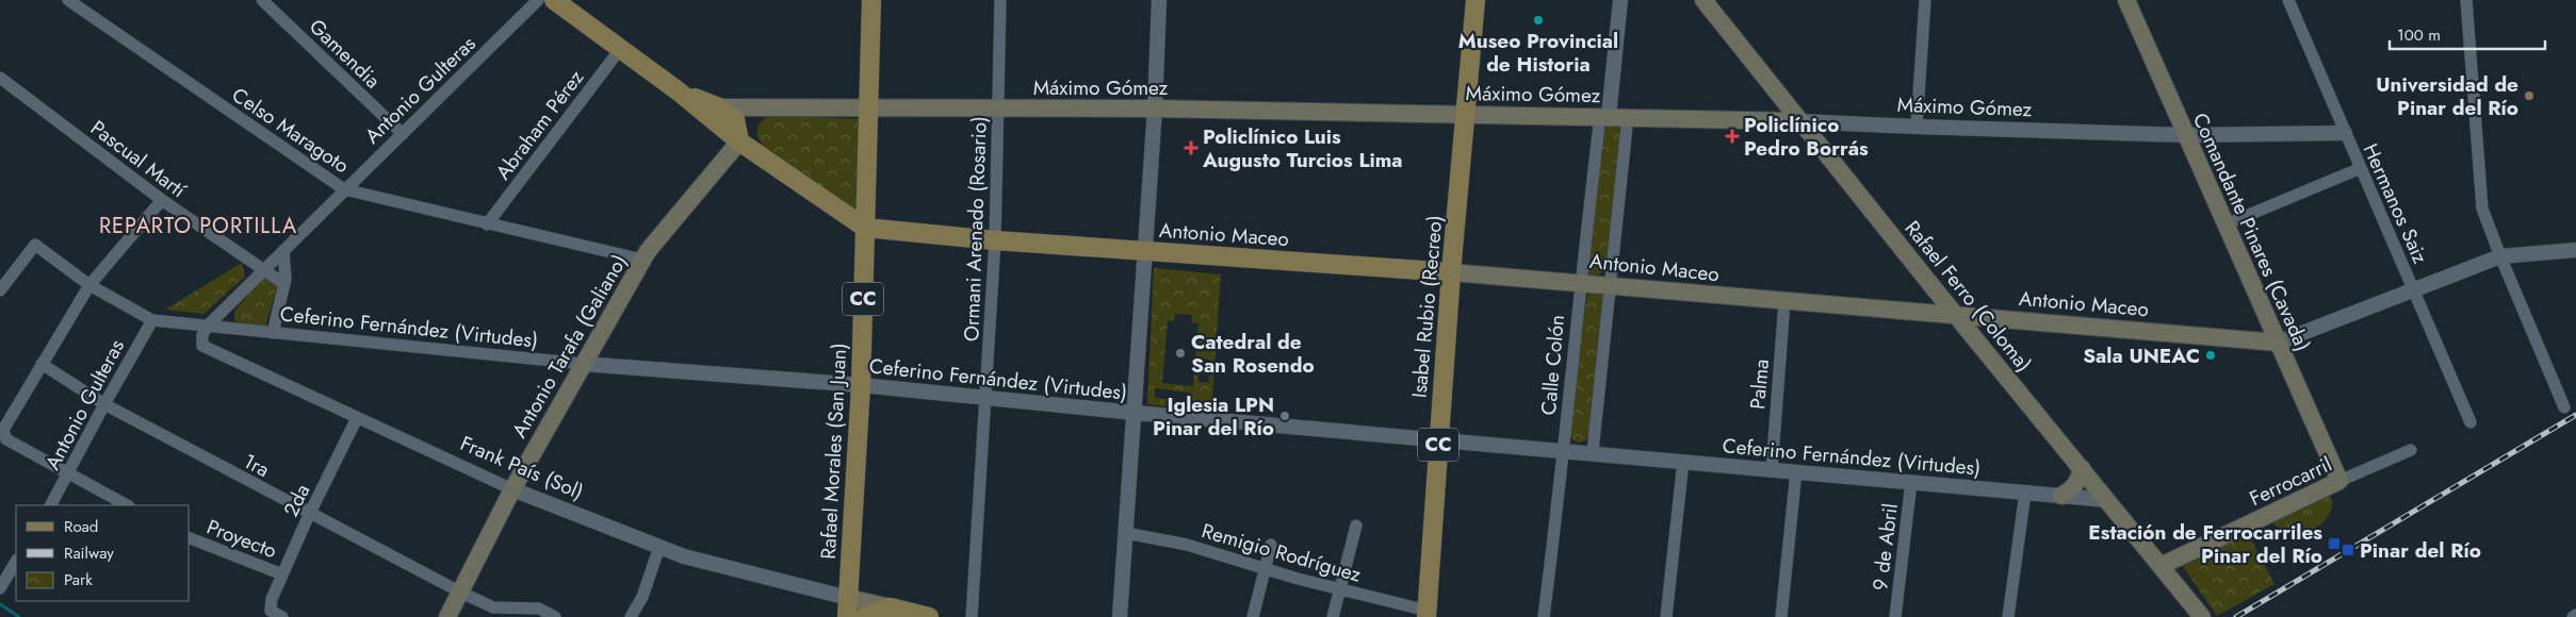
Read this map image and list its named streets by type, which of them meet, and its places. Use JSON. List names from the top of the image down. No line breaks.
{"streets":{"main road":["Máximo Gómez","Comandante Pinares (Cavada)","Antonio Maceo","Rafael Ferro (Coloma)","CC","Isabel Rubio (Recreo)","Antonio Tarafa (Galiano)","Rafael Morales (San Juan)","Ferrocarril"],"street":["Gamendia","Antonio Gulteras","Abraham Pérez","Celso Maragoto","Pascual Martí","Hermanos Saiz","Ormani Arenado (Rosario)","Ceferino Fernández (Virtudes)","Calle Colón","Palma","1ra","Frank País (Sol)","2da","Proyecto","9 de Abril","Remigio Rodríguez"]},"crossings":[["Gamendia","Antonio Gulteras"],["Máximo Gómez","Hermanos Saiz"],["Máximo Gómez","Ormani Arenado (Rosario)"],["Máximo Gómez","Comandante Pinares (Cavada)"],["Máximo Gómez","Antonio Maceo"],["Máximo Gómez","Rafael Ferro (Coloma)"],["Máximo Gómez","Isabel Rubio (Recreo)"],["Máximo Gómez","Calle Colón"],["Máximo Gómez","Rafael Morales (San Juan)"],["Antonio Gulteras","Celso Maragoto"],["Antonio Gulteras","Pascual Martí"],["Antonio Gulteras","Ceferino Fernández (Virtudes)"],["Antonio Gulteras","1ra"],["Antonio Gulteras","Frank País (Sol)"],["Abraham Pérez","Celso Maragoto"],["Abraham Pérez","Antonio Maceo"],["Celso Maragoto","Antonio Tarafa (Galiano)"],["Hermanos Saiz","Antonio Maceo"],["Ormani Arenado (Rosario)","Antonio Maceo"],["Ormani Arenado (Rosario)","Ceferino Fernández (Virtudes)"],["Comandante Pinares (Cavada)","Antonio Maceo"],["Comandante Pinares (Cavada)","Ferrocarril"],["Antonio Maceo","Rafael Ferro (Coloma)"],["Antonio Maceo","Isabel Rubio (Recreo)"],["Antonio Maceo","Antonio Tarafa (Galiano)"],["Antonio Maceo","Calle Colón"],["Antonio Maceo","Palma"],["Antonio Maceo","Rafael Morales (San Juan)"],["Rafael Ferro (Coloma)","Ceferino Fernández (Virtudes)"],["Rafael Ferro (Coloma)","Ferrocarril"],["Isabel Rubio (Recreo)","Ceferino Fernández (Virtudes)"],["Isabel Rubio (Recreo)","Remigio Rodríguez"],["Ceferino Fernández (Virtudes)","Antonio Tarafa (Galiano)"],["Ceferino Fernández (Virtudes)","Calle Colón"],["Ceferino Fernández (Virtudes)","Palma"],["Ceferino Fernández (Virtudes)","Rafael Morales (San Juan)"],["Ceferino Fernández (Virtudes)","Frank País (Sol)"],["Ceferino Fernández (Virtudes)","9 de Abril"],["Antonio Tarafa (Galiano)","1ra"],["Antonio Tarafa (Galiano)","Frank País (Sol)"],["Rafael Morales (San Juan)","Frank País (Sol)"],["1ra","2da"],["Frank País (Sol)","2da"],["2da","Proyecto"]],"districts":["REPARTO PORTILLA"],"places":{"other":["Museo Provincial de Historia","Universidad de Pinar del Río","Catedral de San Rosendo","Sala UNEAC","Iglesia LPN Pinar del Río"],"health":["Policlínico Pedro Borrás","Policlínico Luis Augusto Turcios Lima"],"transit":["Estación de Ferrocarriles Pinar del Río","Pinar del Río"]},"legend":["Road","Railway","Park"],"scale_bar":"100 m"}
